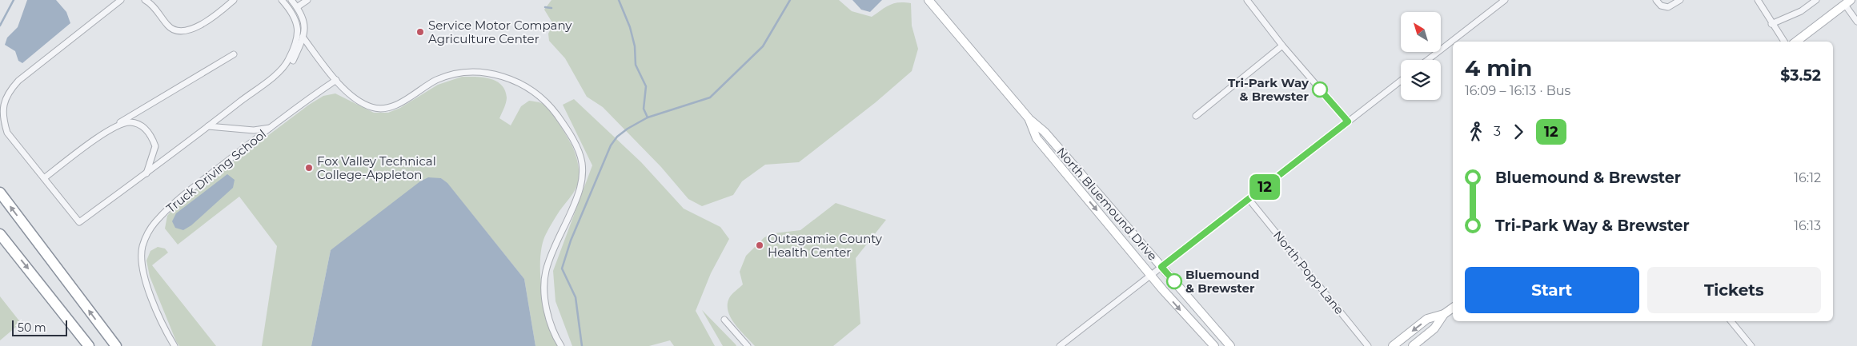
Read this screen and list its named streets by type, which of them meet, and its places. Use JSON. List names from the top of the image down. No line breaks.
{"streets":{"main road":["North Bluemound Drive"],"street":["Truck Driving School","North Popp Lane"]},"places":["Service Motor Company Agriculture Center","Tri-Park Way & Brewster","Fox Valley Technical College-Appleton","Outagamie County Health Center","Bluemound & Brewster"],"lines":["bus line 12"],"scale_bar":"50 m","north":"top left","page":{"on_map":"12","heading":["4 min","16:09 – 16:13 · Bus","$3.52"],"legs":["3","12"],"list":[{"name":"Bluemound & Brewster","value":"16:12"},{"name":"Tri-Park Way & Brewster","value":"16:13"}],"buttons":["Start","Tickets"],"scale":"50 m"}}
